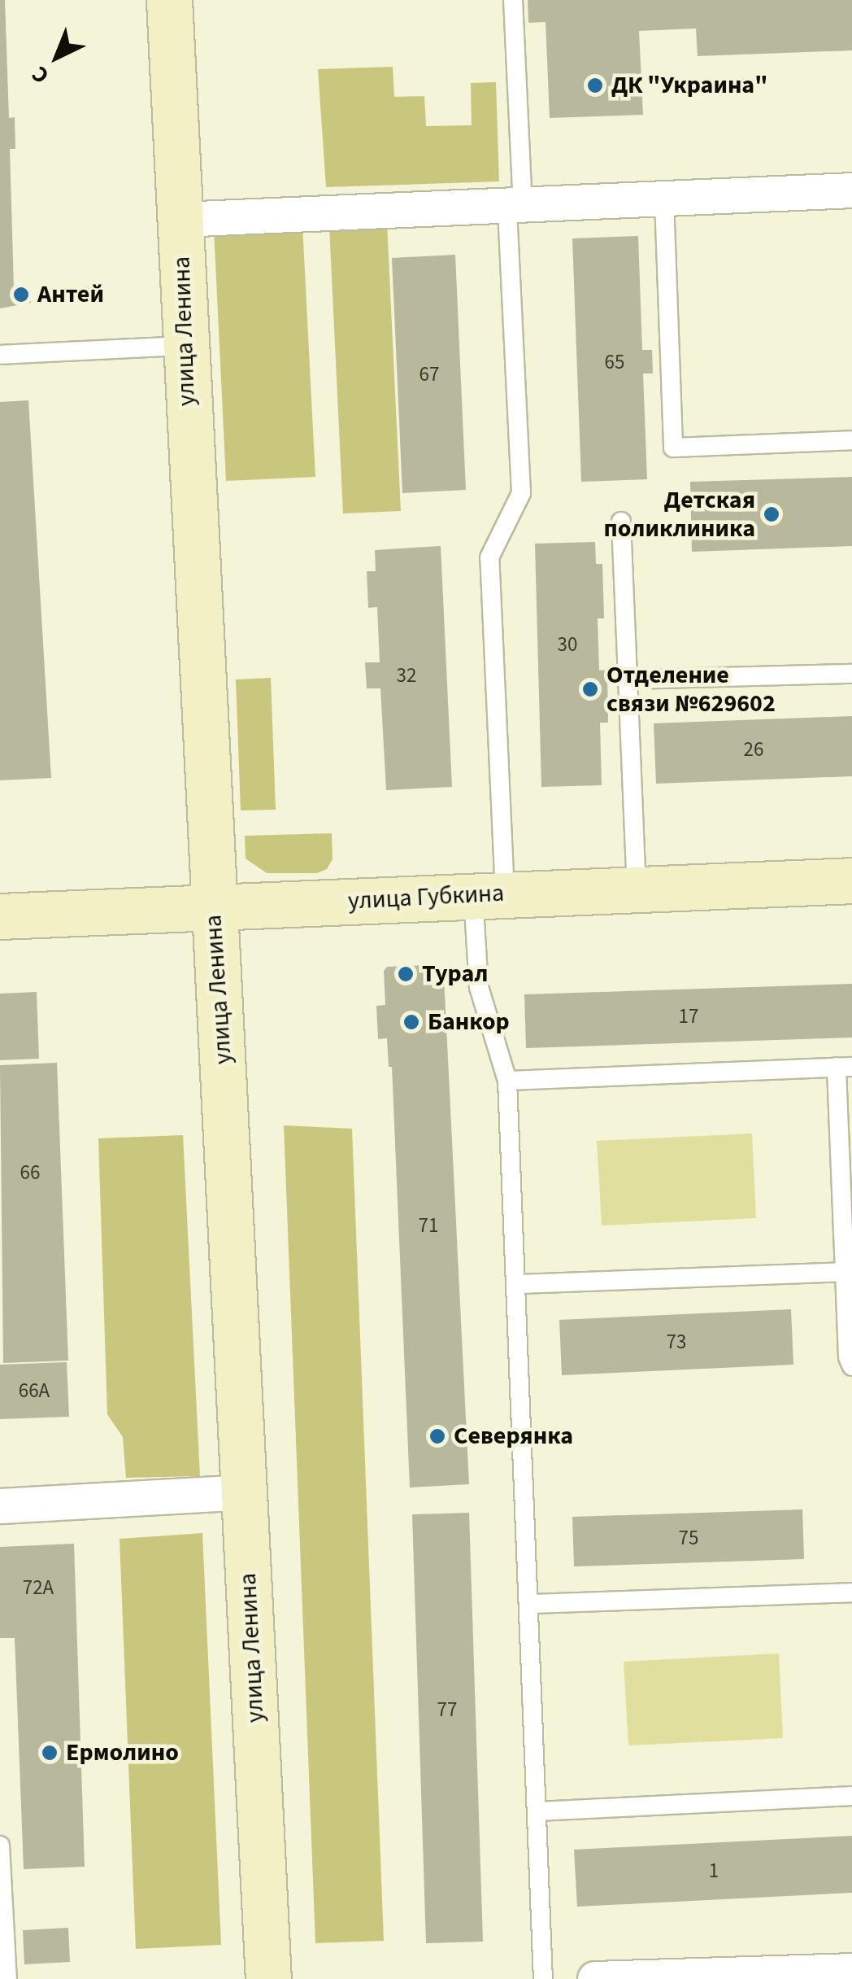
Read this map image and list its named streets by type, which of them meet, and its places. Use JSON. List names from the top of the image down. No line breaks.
{"streets":{"main road":["улица Ленина","улица Губкина"]},"crossings":[["улица Ленина","улица Губкина"]],"places":["ДК \"Украина\"","Антей","Детская поликлиника","Отделение связи №629602","Турал","Банкор","Северянка","Ермолино"],"house_numbers":["65","67","30","32","26","17","66","71","73","66А","75","72А","77","1"],"north":"bottom left"}
